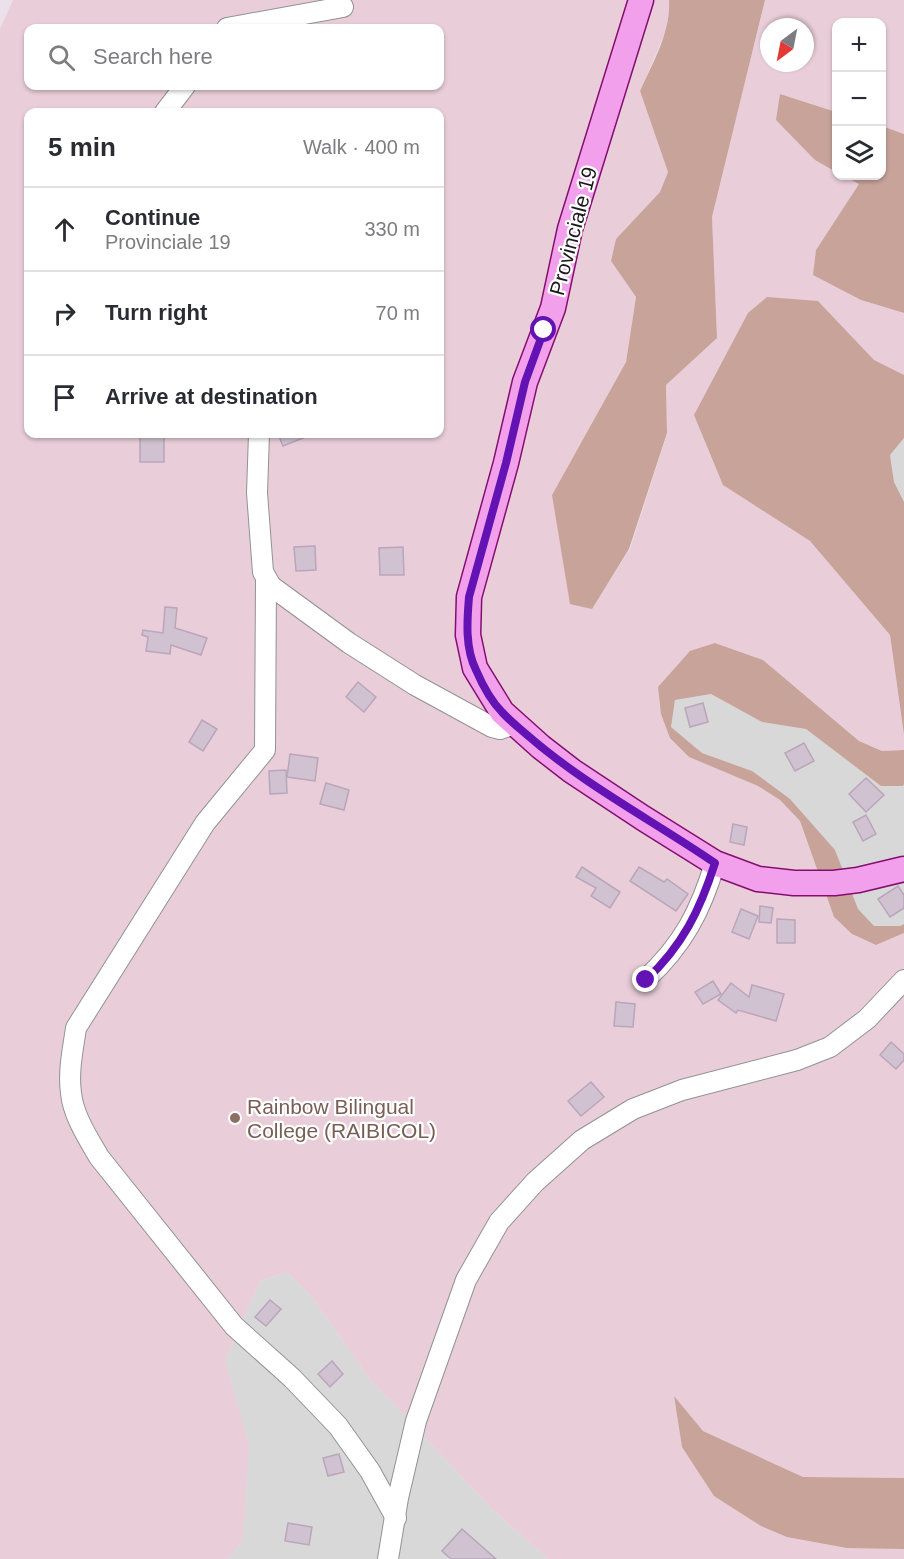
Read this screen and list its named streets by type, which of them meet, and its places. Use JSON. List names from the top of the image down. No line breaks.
{"streets":{"main road":["Provinciale 19"]},"places":["Rainbow Bilingual College (RAIBICOL)"],"north":"bottom left","page":{"map_buttons":["+","−"],"search":"Search here","heading":["5 min","Walk · 400 m"],"list":[["Continue","Provinciale 19","330 m"],["Turn right","70 m"],"Arrive at destination"]}}
